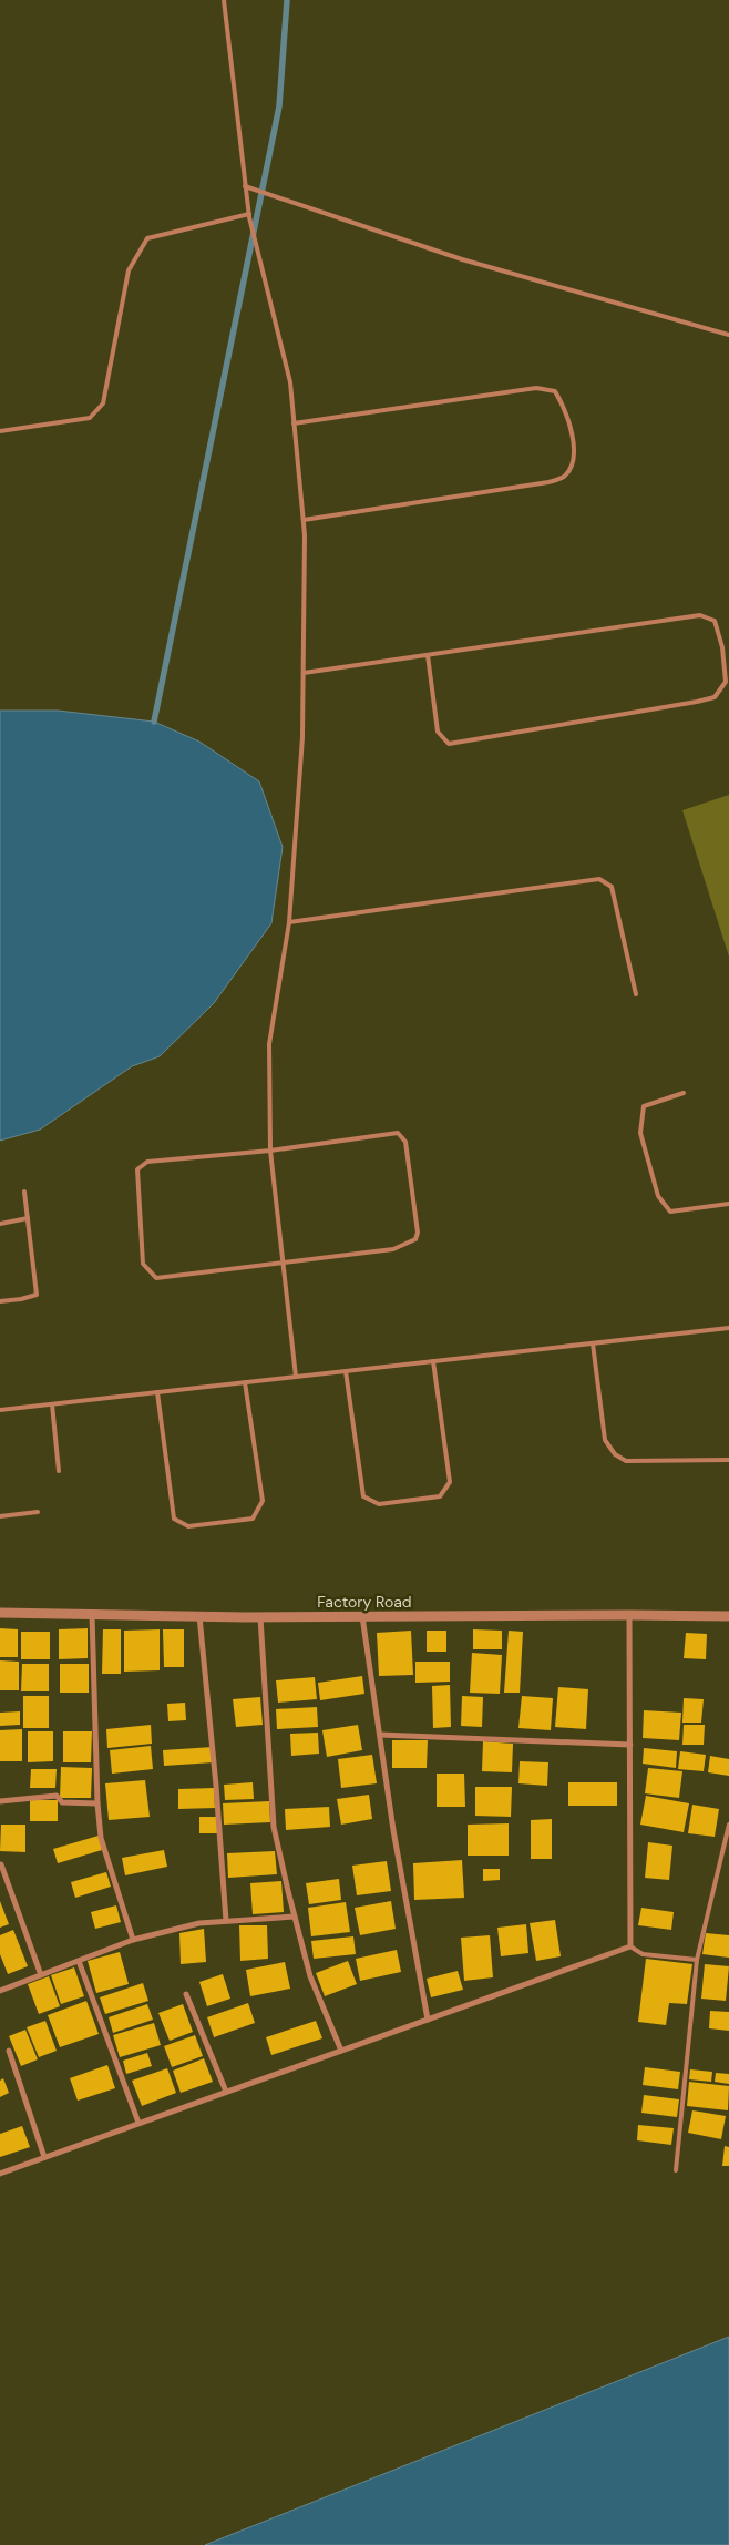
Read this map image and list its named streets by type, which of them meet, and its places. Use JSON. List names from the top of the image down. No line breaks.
{"streets":{"street":["Factory Road"]}}
